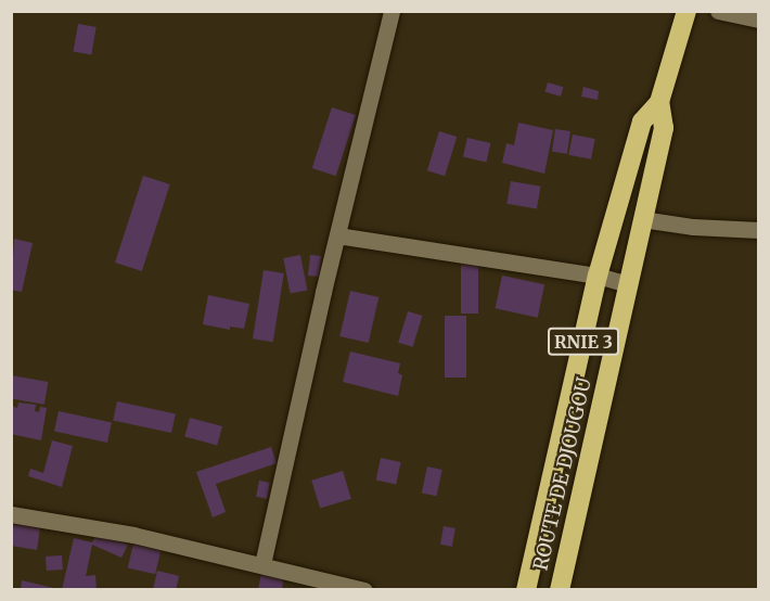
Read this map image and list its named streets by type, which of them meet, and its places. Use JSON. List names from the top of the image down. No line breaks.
{"streets":{"highway":["RNIE 3","ROUTE DE DJOUGOU"]},"crossings":[["RNIE 3","ROUTE DE DJOUGOU"]]}
